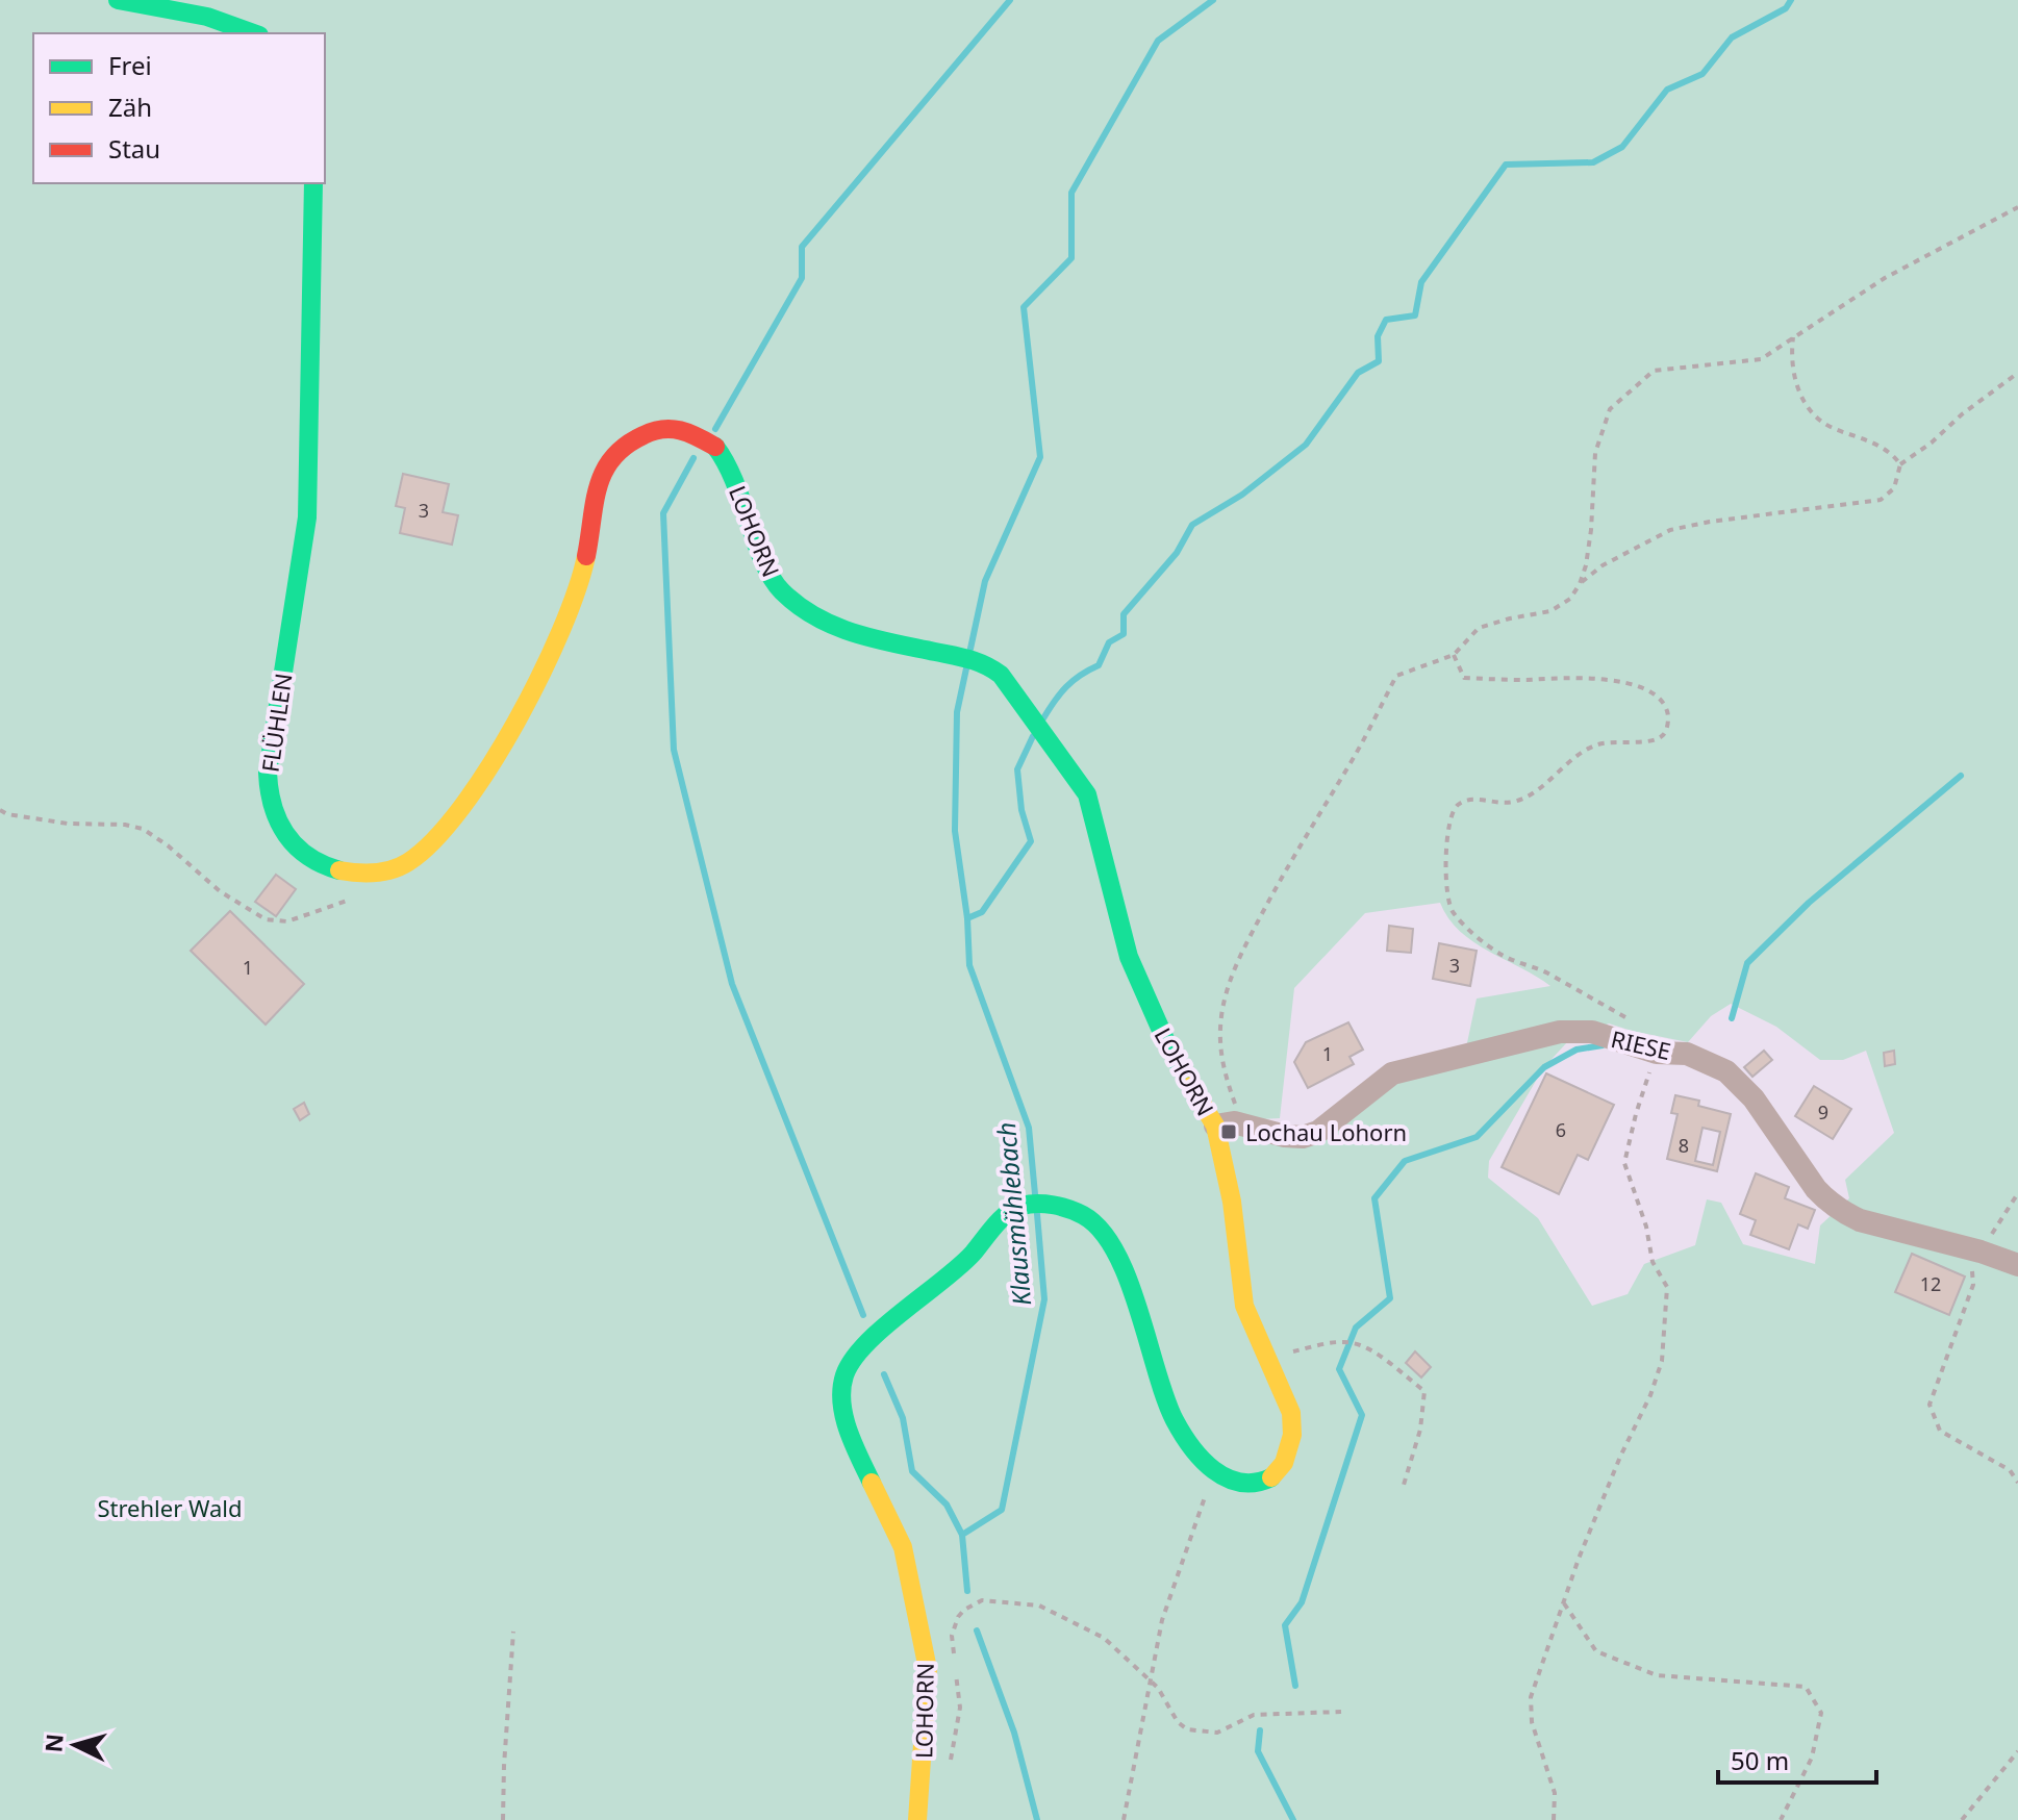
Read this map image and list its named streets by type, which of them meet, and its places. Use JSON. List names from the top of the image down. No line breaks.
{"streets":{"street":["LOHORN","FLÜHLEN","RIESE"]},"crossings":[["LOHORN","FLÜHLEN"],["LOHORN","RIESE"]],"water":["Klausmühlebach"],"parks":["Strehler Wald"],"places":{"transit":["Lochau Lohorn"]},"house_numbers":["3","3","1","1","9","6","8","12"],"legend":["Frei","Zäh","Stau"],"scale_bar":"50 m","north":"left"}
